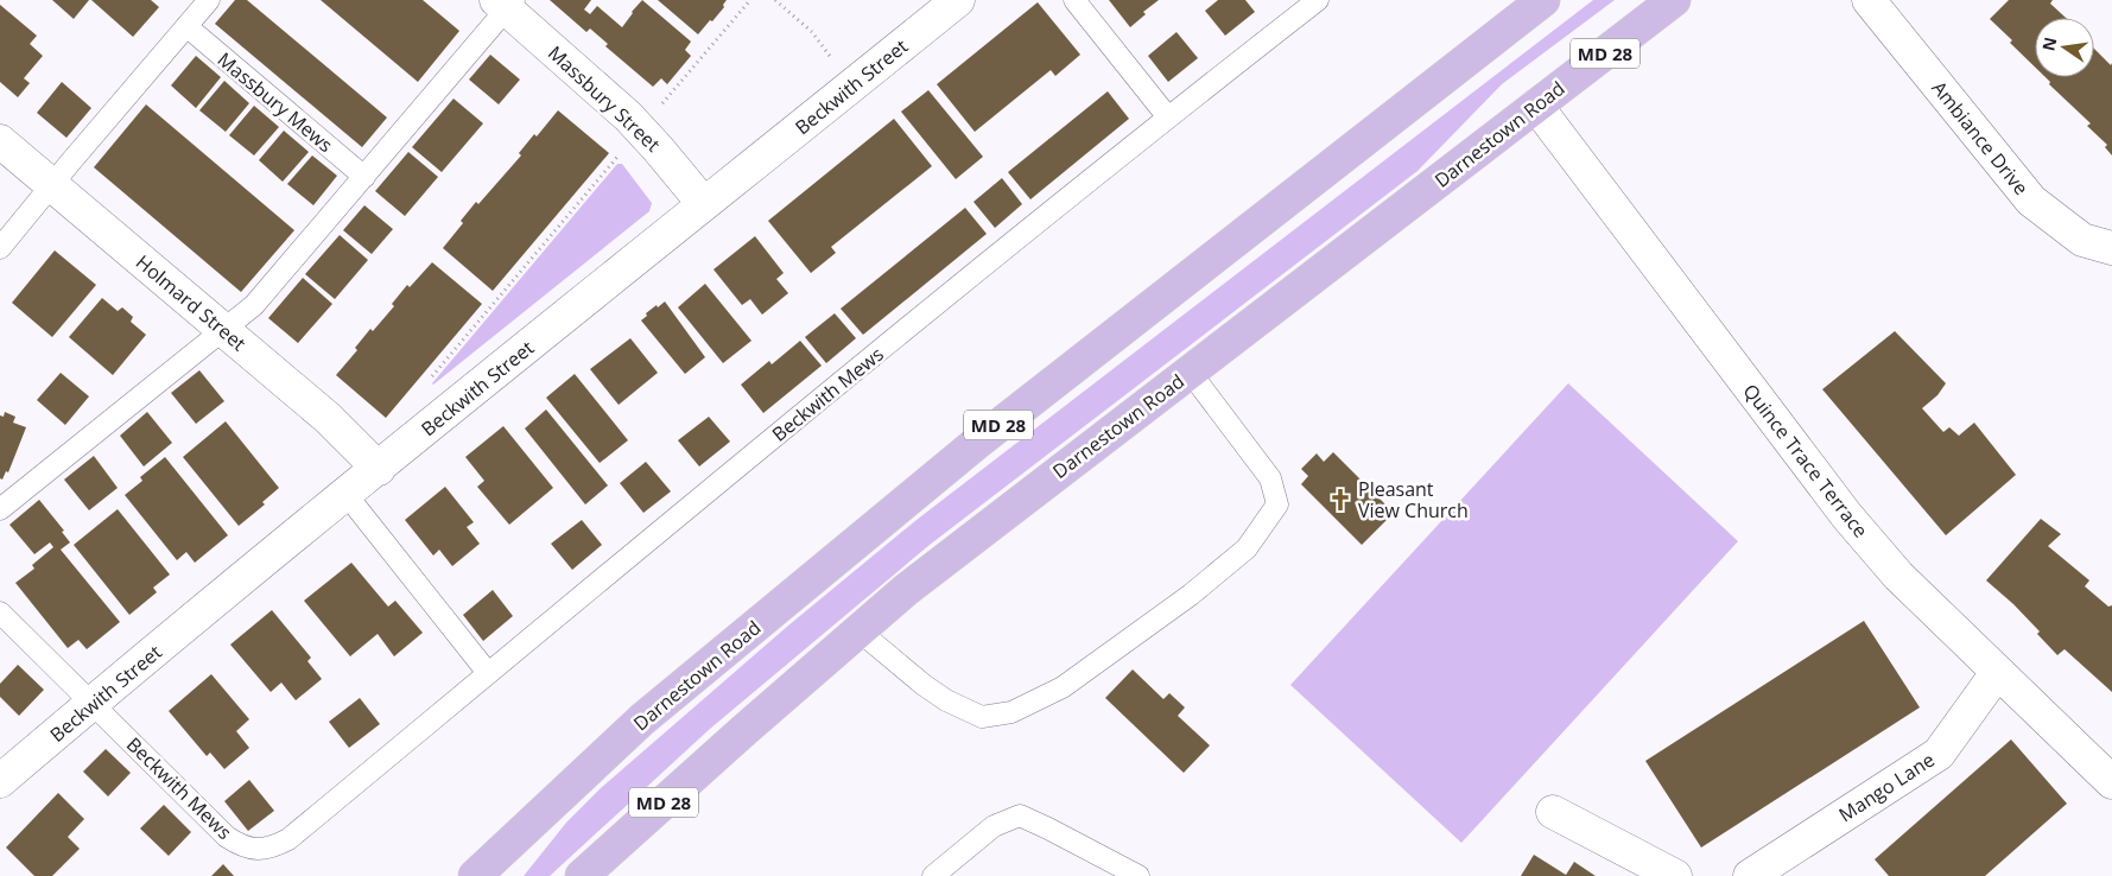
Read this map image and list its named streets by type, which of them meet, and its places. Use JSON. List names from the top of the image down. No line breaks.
{"streets":{"main road":["MD 28","Darnestown Road"],"street":["Beckwith Street","Massbury Street","Ambiance Drive","Holmard Street","Quince Trace Terrace","Mango Lane"],"lane":["Massbury Mews","Beckwith Mews"]},"crossings":[["Beckwith Street","Massbury Street"],["Beckwith Street","Holmard Street"],["Beckwith Street","Beckwith Mews"],["Darnestown Road","Quince Trace Terrace"],["Quince Trace Terrace","Mango Lane"]],"places":{"church":["Pleasant View Church"]},"north":"left"}
